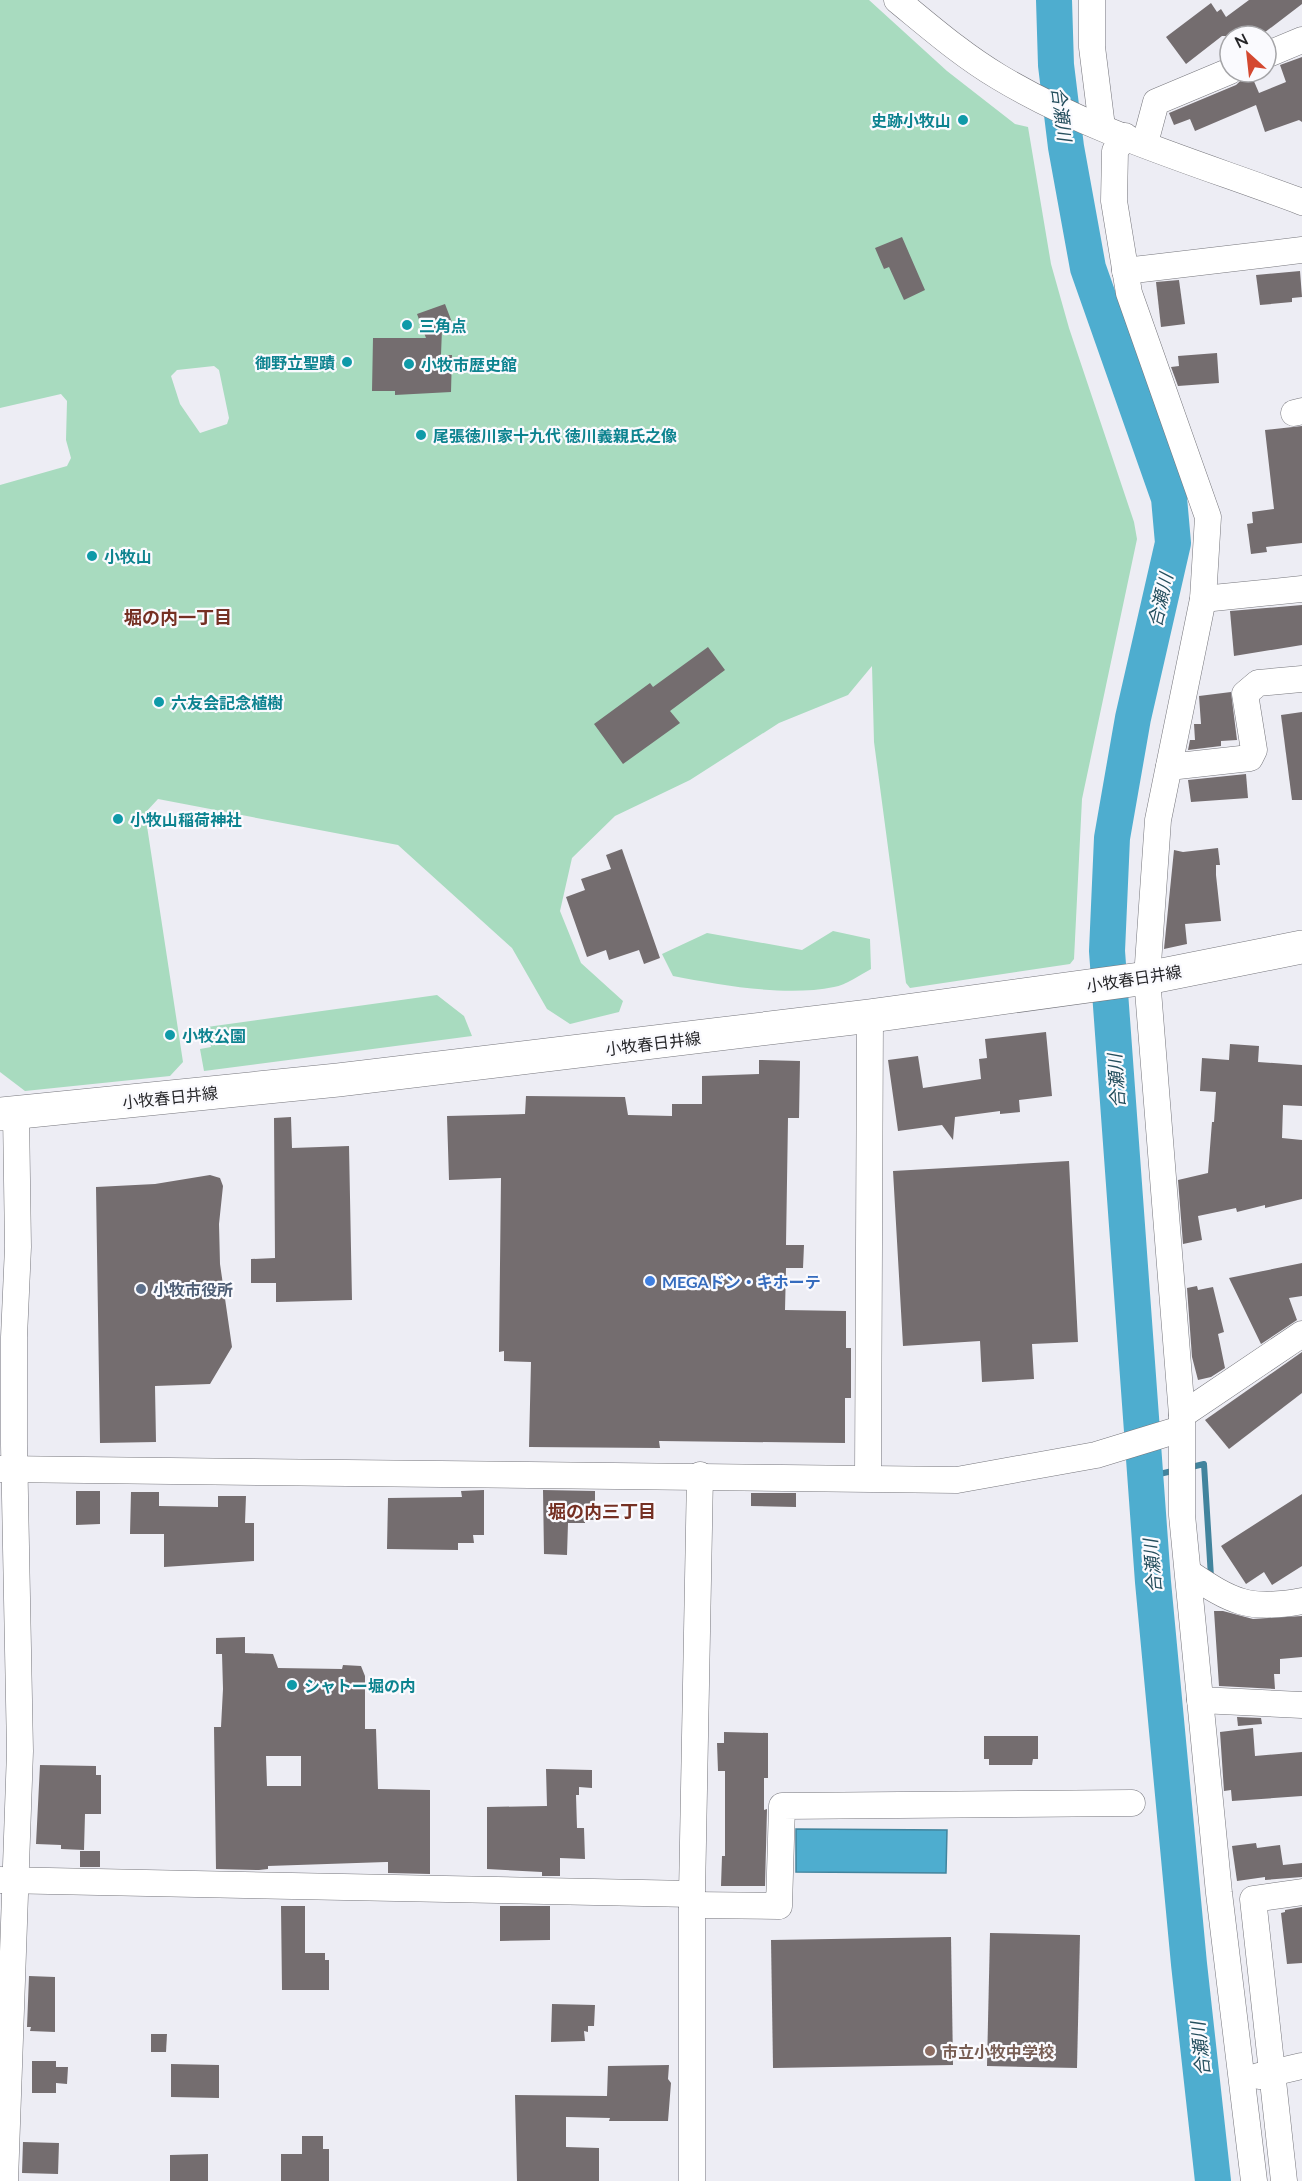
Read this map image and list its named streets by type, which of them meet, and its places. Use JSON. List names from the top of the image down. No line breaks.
{"streets":{"main road":["小牧春日井線"]},"districts":["堀の内一丁目","堀の内三丁目"],"water":["合瀬川"],"places":["史跡小牧山","三角点","御野立聖蹟","小牧市歴史館","尾張徳川家十九代 徳川義親氏之像","小牧山","六友会記念植樹","小牧山稲荷神社","小牧公園","MEGAドン・キホーテ","小牧市役所","シャトー堀の内","市立小牧中学校"],"north":"top left"}
